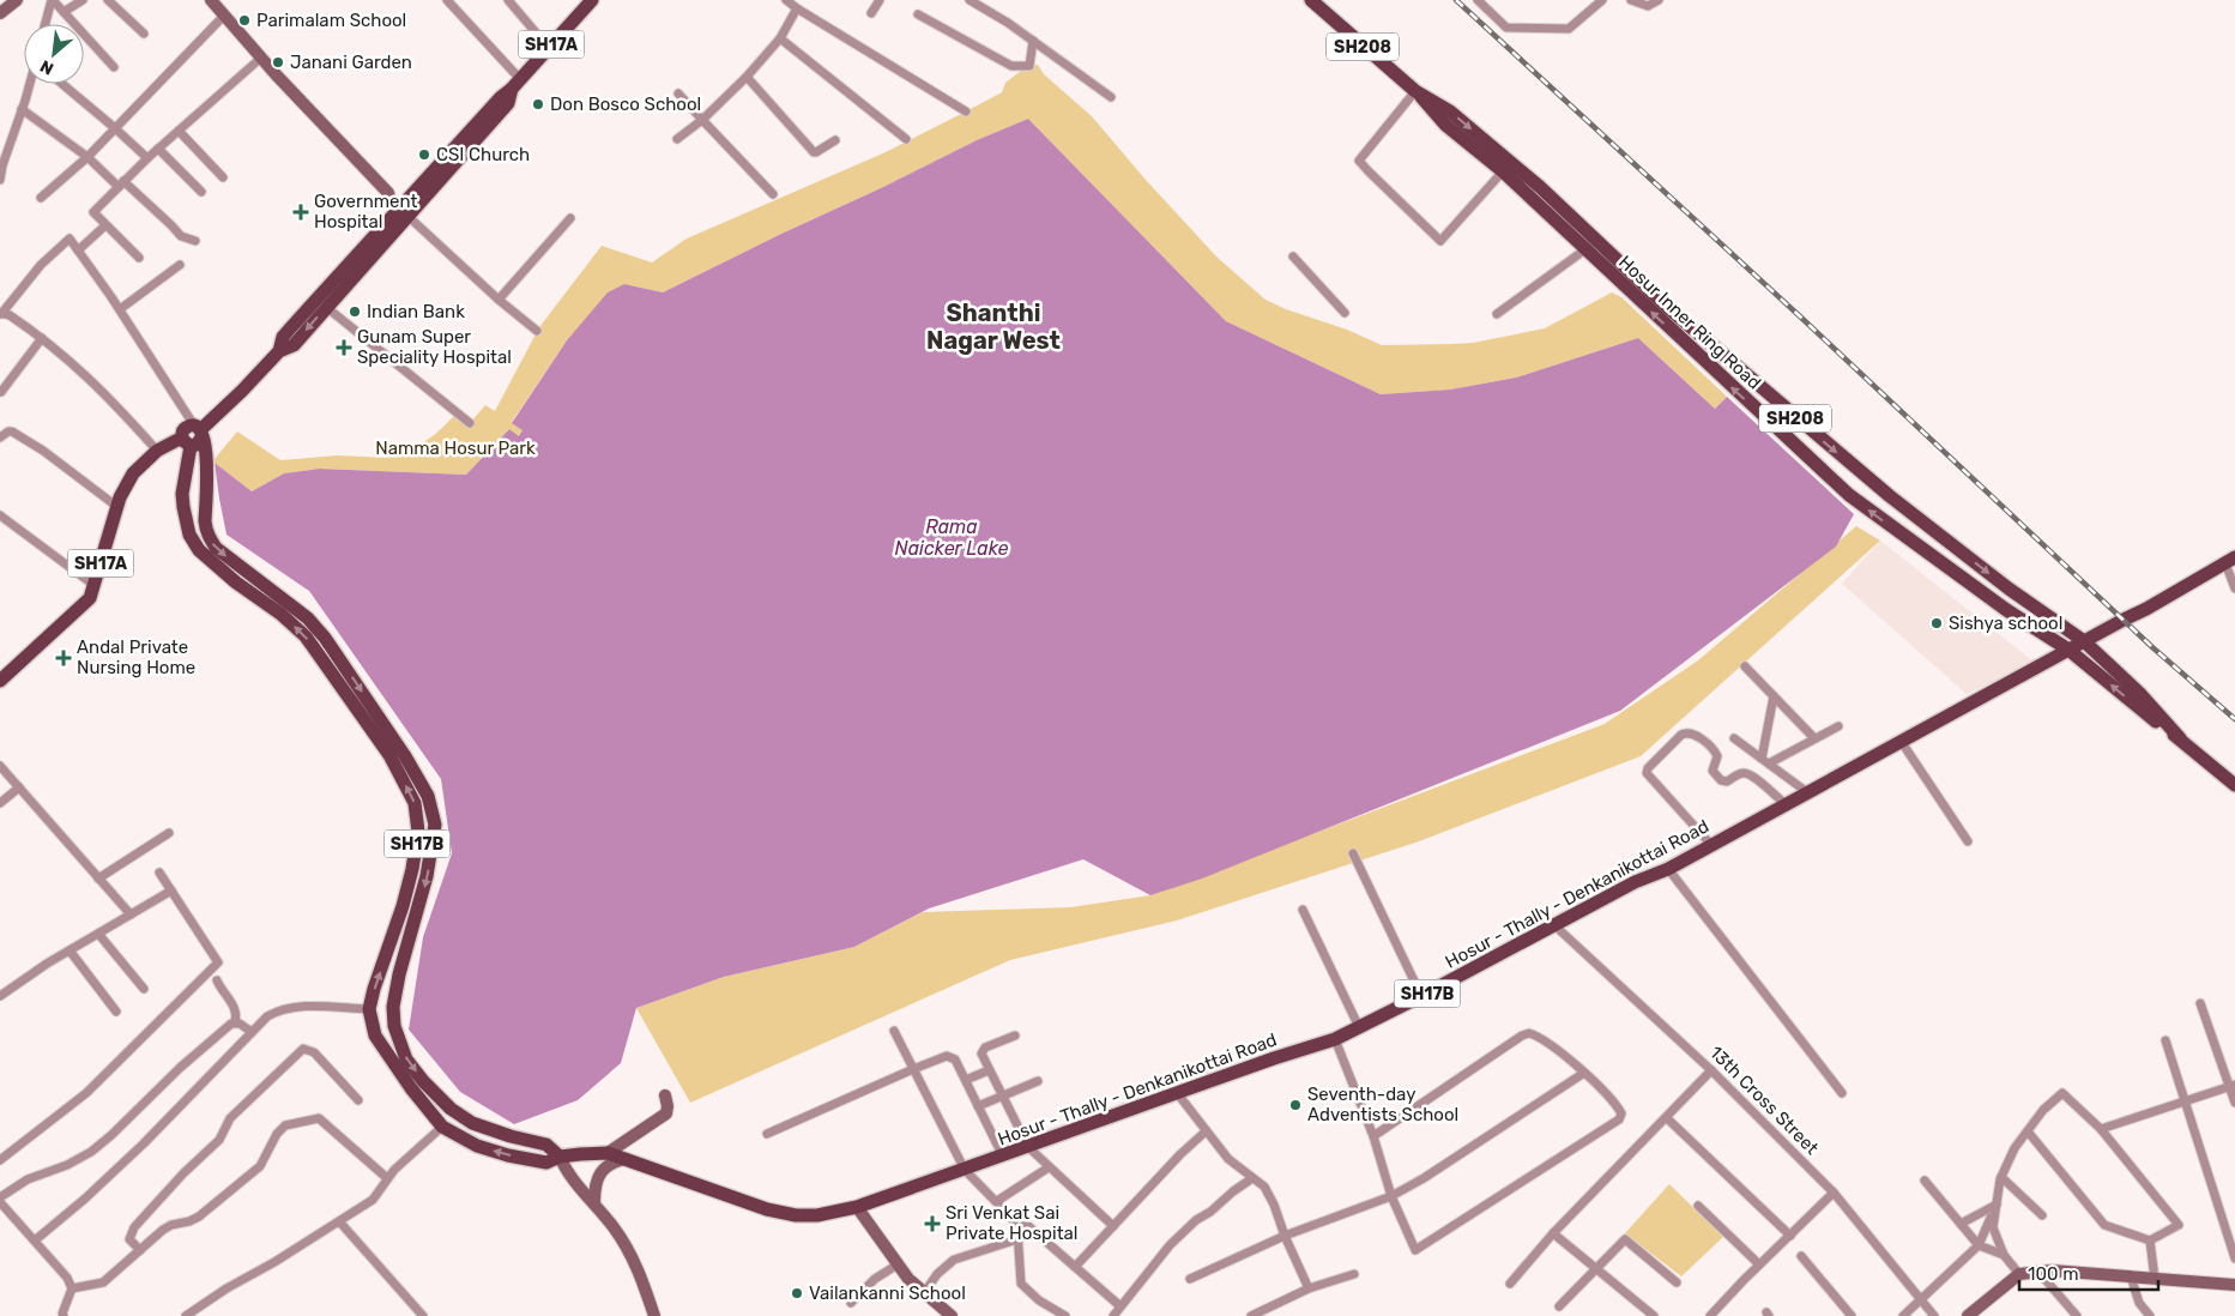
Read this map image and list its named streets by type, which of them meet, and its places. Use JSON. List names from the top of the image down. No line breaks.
{"streets":{"main road":["SH17A","SH208","Hosur Inner Ring Road","SH17B","Hosur - Thally - Denkanikottai Road"],"street":["13th Cross Street"]},"crossings":[["SH17A","SH17B"],["SH17A","Hosur - Thally - Denkanikottai Road"],["Hosur Inner Ring Road","Hosur - Thally - Denkanikottai Road"],["SH17B","Hosur - Thally - Denkanikottai Road"],["Hosur - Thally - Denkanikottai Road","13th Cross Street"]],"districts":["Shanthi Nagar West"],"water":["Rama Naicker Lake"],"parks":["Namma Hosur Park"],"places":{"other":["Parimalam School","Janani Garden","Don Bosco School","CSI Church","Indian Bank","Sishya school","Seventh-day Adventists School","Vailankanni School"],"health":["Government Hospital","Gunam Super Speciality Hospital","Andal Private Nursing Home","Sri Venkat Sai Private Hospital"]},"scale_bar":"100 m","north":"bottom left"}
